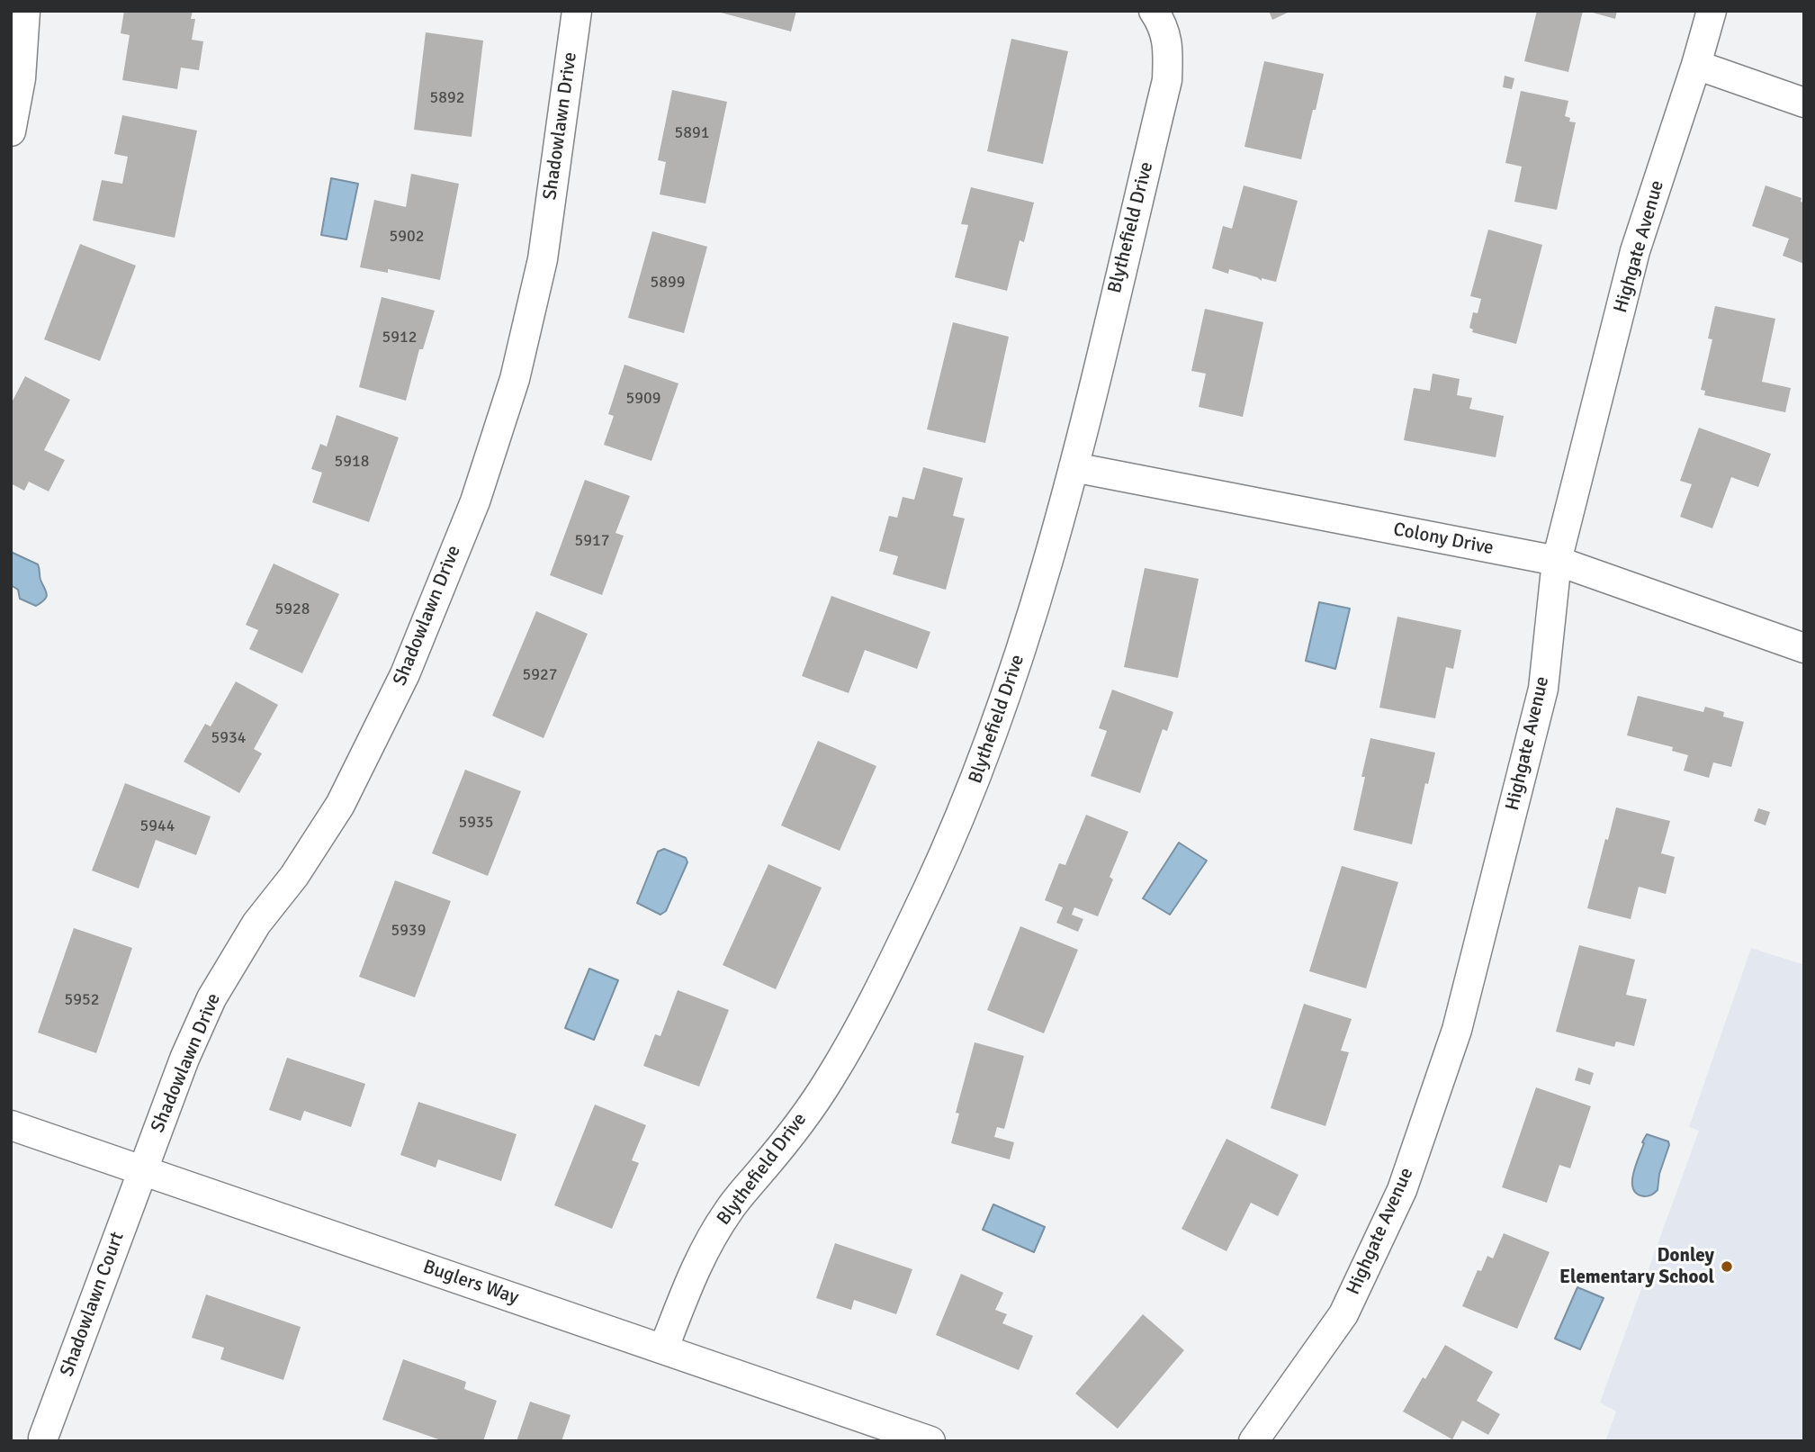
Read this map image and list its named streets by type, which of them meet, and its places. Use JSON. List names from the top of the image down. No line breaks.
{"streets":{"street":["Shadowlawn Drive","Blythefield Drive","Highgate Avenue","Colony Drive","Buglers Way","Shadowlawn Court"]},"crossings":[["Shadowlawn Drive","Buglers Way"],["Shadowlawn Drive","Shadowlawn Court"],["Blythefield Drive","Colony Drive"],["Blythefield Drive","Buglers Way"],["Highgate Avenue","Colony Drive"],["Buglers Way","Shadowlawn Court"]],"places":["Donley Elementary School"],"house_numbers":["5892","5891","5902","5899","5912","5909","5918","5917","5928","5927","5934","5935","5944","5939","5952"]}
